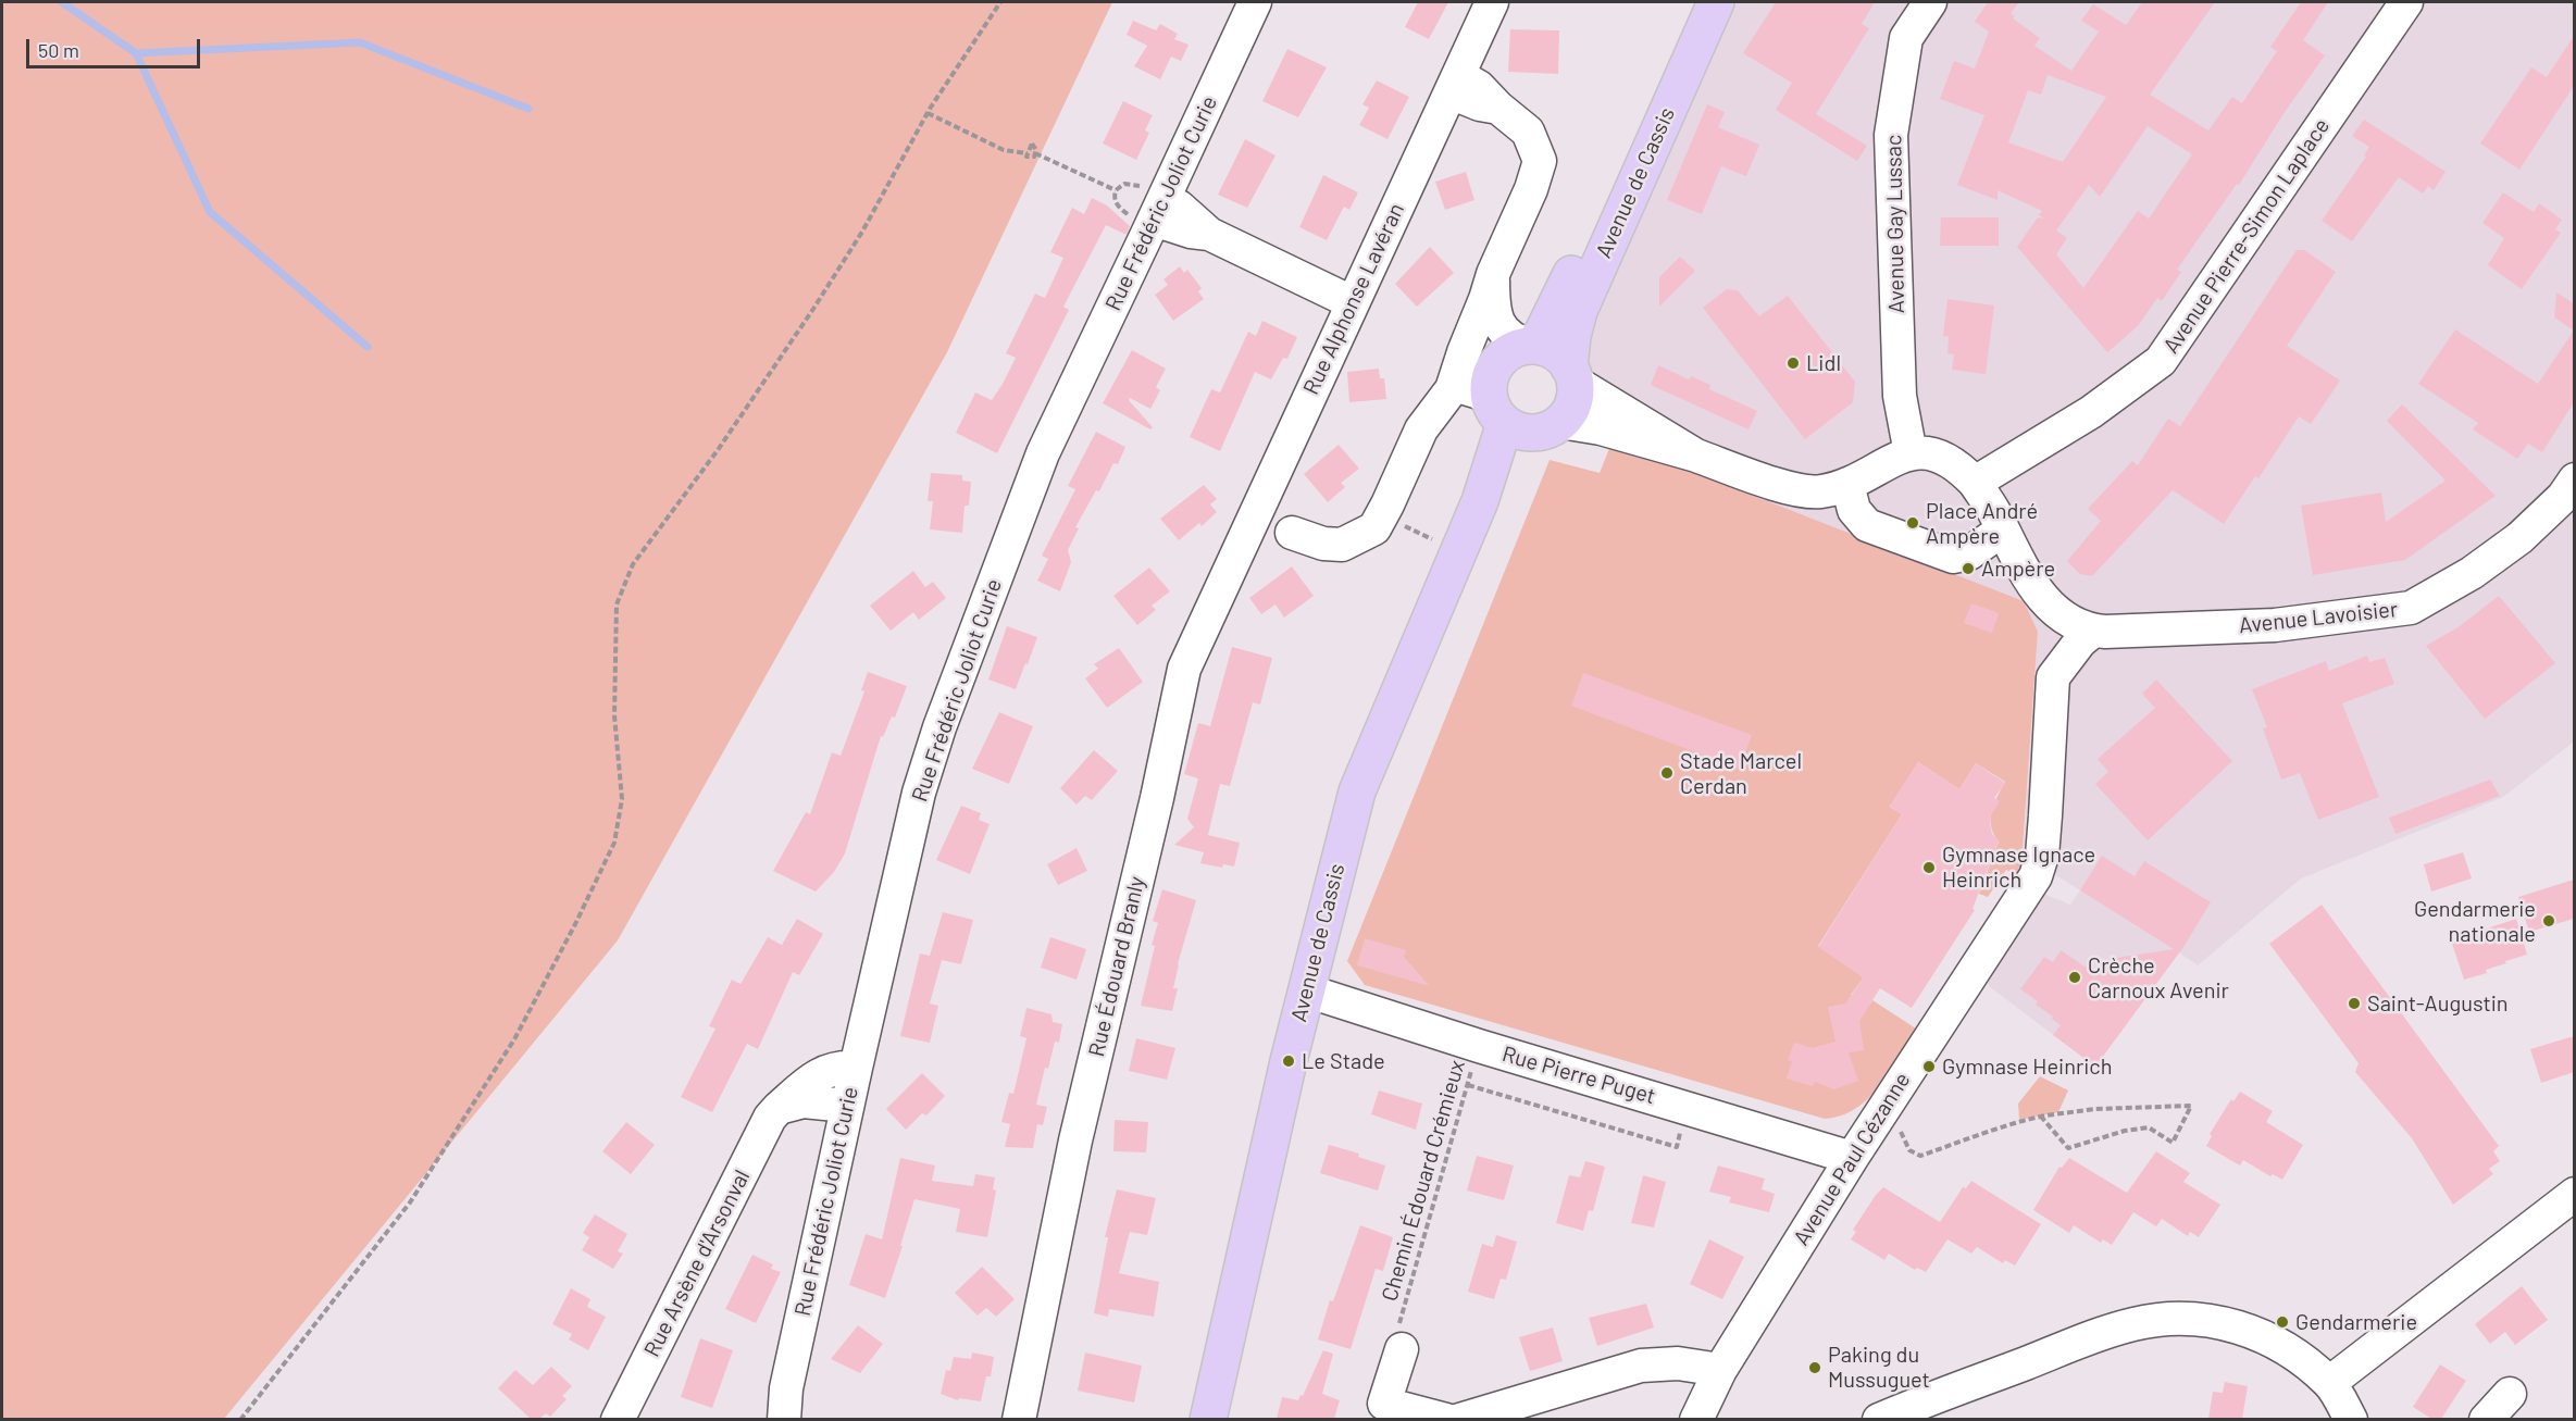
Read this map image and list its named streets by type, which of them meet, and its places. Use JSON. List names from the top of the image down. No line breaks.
{"streets":{"main road":["Avenue de Cassis"],"street":["Rue Frédéric Joliot Curie","Avenue Gay Lussac","Avenue Pierre-Simon Laplace","Rue Alphonse Lavéran","Avenue Lavoisier","Rue Édouard Branly","Rue Pierre Puget","Avenue Paul Cézanne","Rue Arsène d'Arsonval"],"path":["Chemin Édouard Crémieux"]},"crossings":[["Avenue de Cassis","Rue Pierre Puget"],["Rue Frédéric Joliot Curie","Rue Arsène d'Arsonval"],["Rue Alphonse Lavéran","Rue Édouard Branly"],["Rue Pierre Puget","Avenue Paul Cézanne"],["Rue Pierre Puget","Chemin Édouard Crémieux"]],"places":["Lidl","Place André Ampère","Ampère","Stade Marcel Cerdan","Gymnase Ignace Heinrich","Gendarmerie nationale","Crèche Carnoux Avenir","Saint-Augustin","Le Stade","Gymnase Heinrich","Gendarmerie","Paking du Mussuguet"],"scale_bar":"50 m"}
